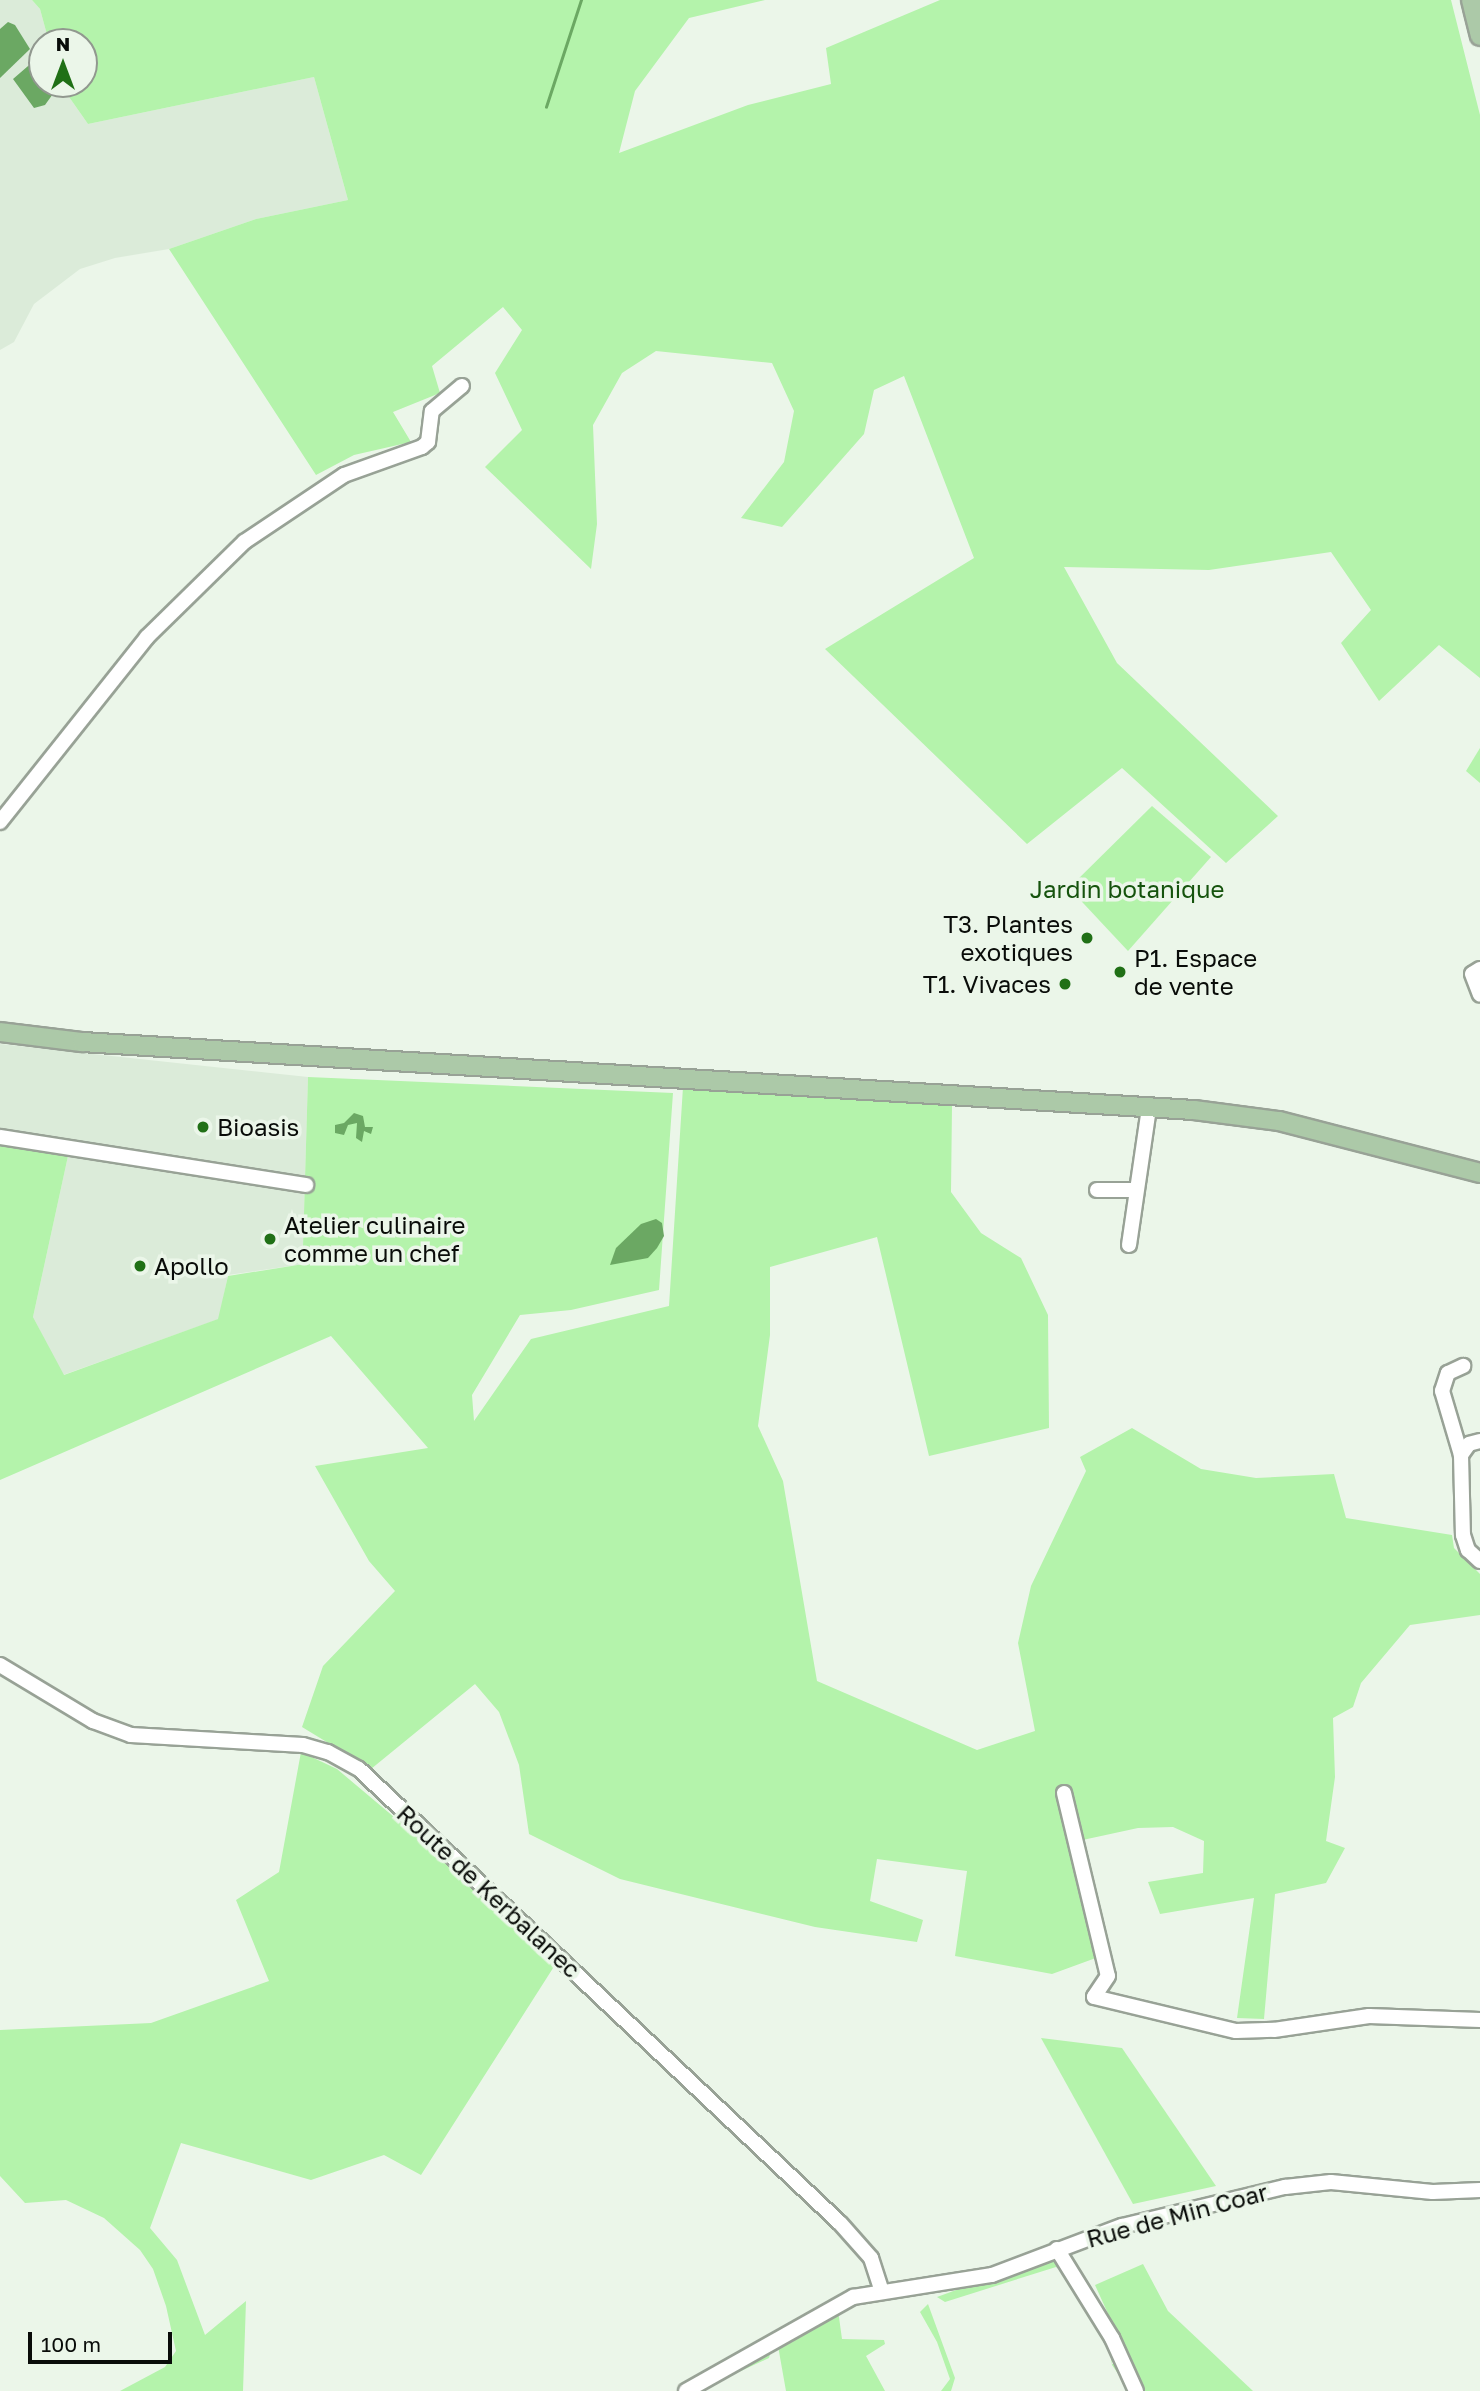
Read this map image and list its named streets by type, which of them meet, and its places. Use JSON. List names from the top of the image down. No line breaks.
{"streets":{"street":["Route de Kerbalanec","Rue de Min Coar"]},"crossings":[["Route de Kerbalanec","Rue de Min Coar"]],"parks":["Jardin botanique"],"places":["T3. Plantes exotiques","P1. Espace de vente","T1. Vivaces","Bioasis","Atelier culinaire comme un chef","Apollo"],"scale_bar":"100 m","north":"top"}
